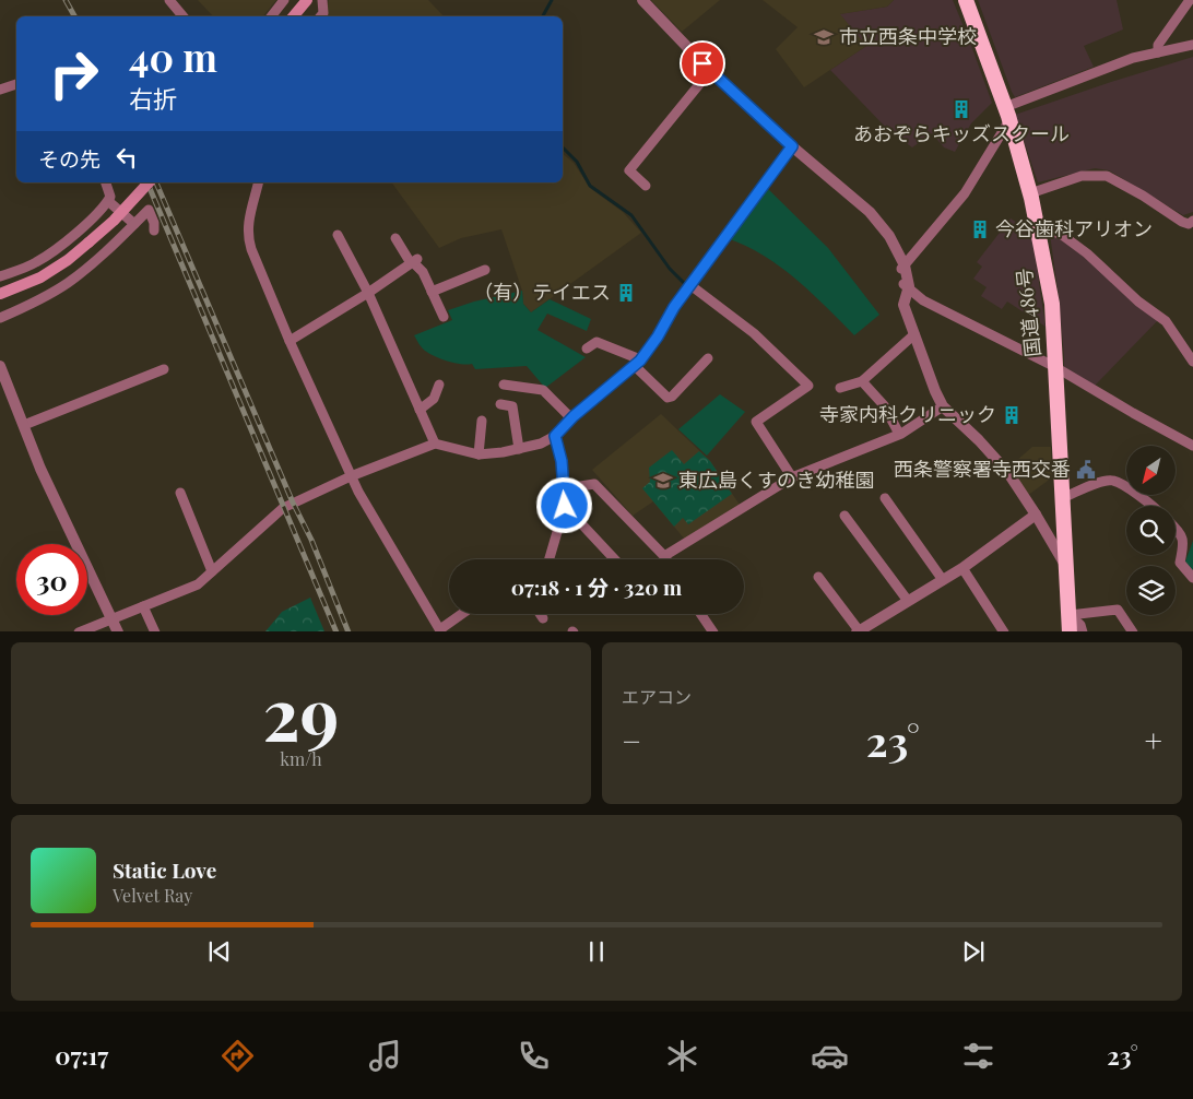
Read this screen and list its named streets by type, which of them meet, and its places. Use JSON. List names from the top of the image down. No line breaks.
{"streets":{"highway":["国道486号"]},"places":{"school or university":["市立西条中学校","東広島くすのき幼稚園"],"building":["あおぞらキッズスクール","今谷歯科アリオン","（有）テイエス","寺家内科クリニック"],"public building":["西条警察署寺西交番"]},"north":"bottom left","page":{"turn":["40 m","右折"],"then":"その先","limit":"30","trip":"07:18 · 1 分 · 320 m","tile":[["29","km/h"],"エアコン"],"heat":["−","23°","+"],"song":["Static Love","Velvet Ray"],"tabs":["07:17","23°"]}}
